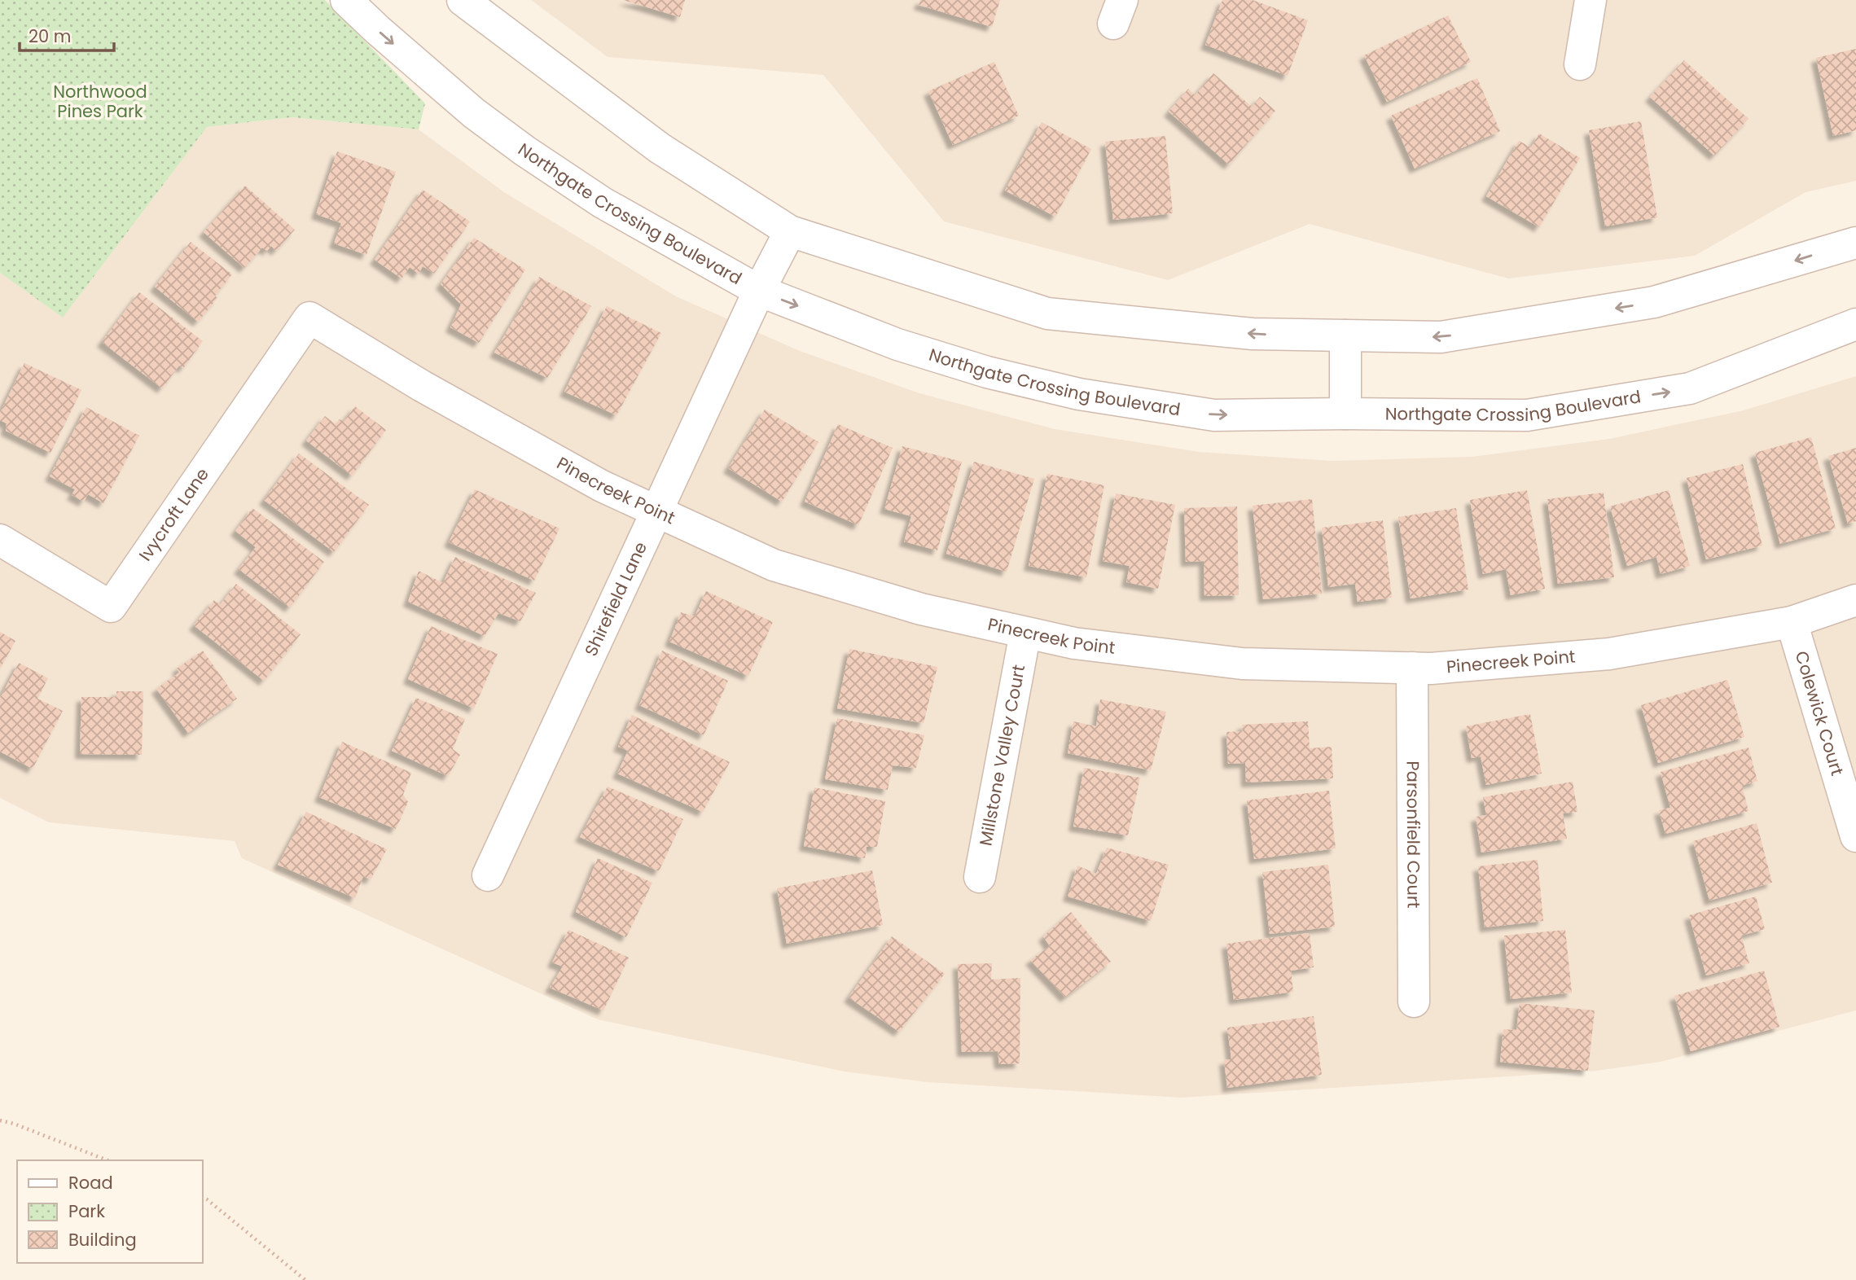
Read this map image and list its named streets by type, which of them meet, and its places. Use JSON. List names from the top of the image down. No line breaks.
{"streets":{"street":["Northgate Crossing Boulevard","Pinecreek Point","Ivycroft Lane","Shirefield Lane","Colewick Court","Millstone Valley Court","Parsonfield Court"]},"crossings":[["Northgate Crossing Boulevard","Shirefield Lane"],["Pinecreek Point","Ivycroft Lane"],["Pinecreek Point","Shirefield Lane"],["Pinecreek Point","Colewick Court"],["Pinecreek Point","Millstone Valley Court"],["Pinecreek Point","Parsonfield Court"]],"parks":["Northwood Pines Park"],"legend":["Road","Park","Building"],"scale_bar":"20 m"}
